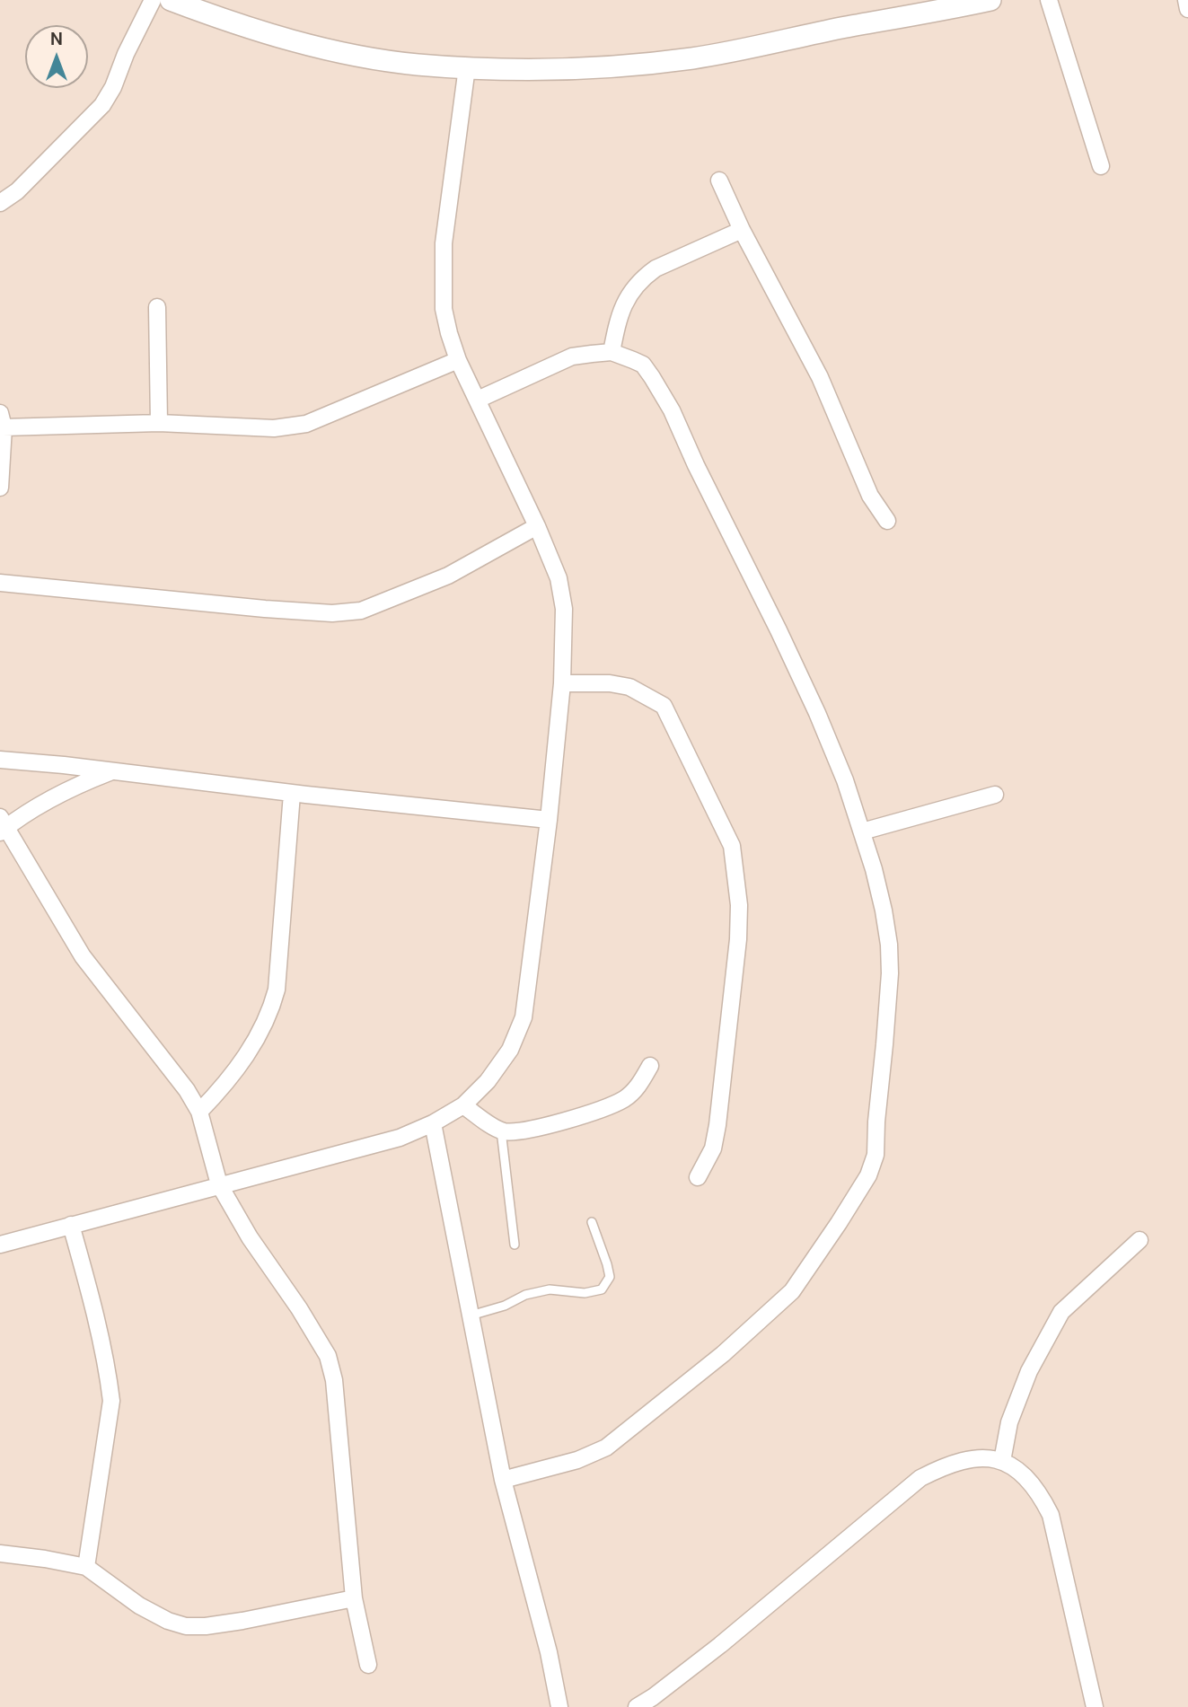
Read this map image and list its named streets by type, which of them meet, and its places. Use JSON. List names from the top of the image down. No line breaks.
{"north":"top"}
